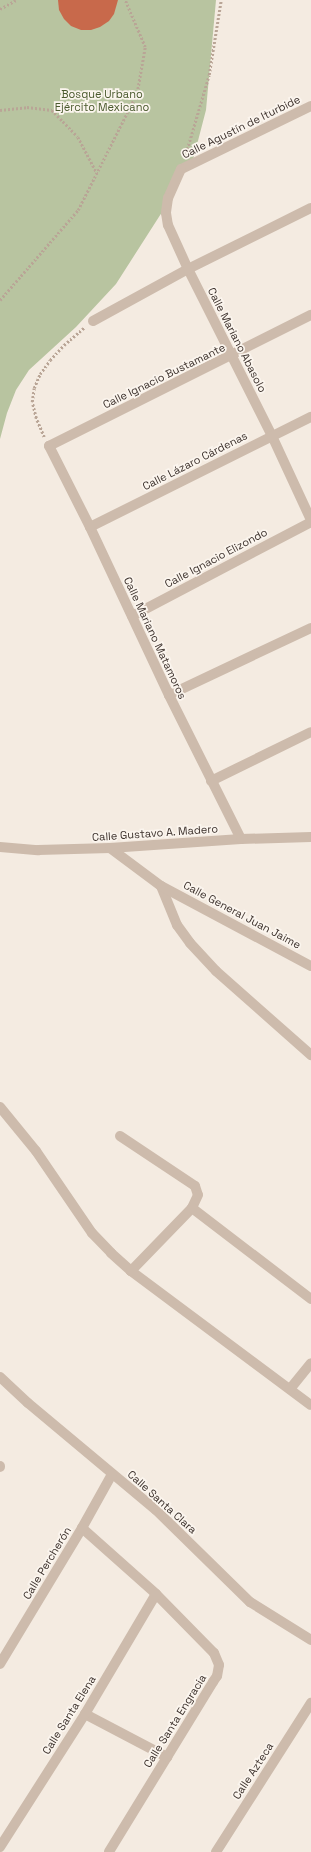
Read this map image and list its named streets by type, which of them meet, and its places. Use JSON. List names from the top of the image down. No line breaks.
{"streets":{"street":["Calle Agustín de Iturbide","Calle Mariano Abasolo","Calle Ignacio Bustamante","Calle Lázaro Cárdenas","Calle Ignacio Elizondo","Calle Mariano Matamoros","Calle Gustavo A. Madero","Calle General Juan Jaime","Calle Santa Clara","Calle Percherón","Calle Santa Elena","Calle Santa Engracia","Calle Azteca"]},"crossings":[["Calle Agustín de Iturbide","Calle Mariano Abasolo"],["Calle Mariano Abasolo","Calle Ignacio Bustamante"],["Calle Mariano Abasolo","Calle Lázaro Cárdenas"],["Calle Mariano Abasolo","Calle Ignacio Elizondo"],["Calle Ignacio Bustamante","Calle Mariano Matamoros"],["Calle Lázaro Cárdenas","Calle Mariano Matamoros"],["Calle Ignacio Elizondo","Calle Mariano Matamoros"],["Calle Mariano Matamoros","Calle Gustavo A. Madero"],["Calle Gustavo A. Madero","Calle General Juan Jaime"],["Calle Santa Clara","Calle Percherón"],["Calle Percherón","Calle Santa Engracia"],["Calle Santa Elena","Calle Santa Engracia"]],"parks":["Bosque Urbano Ejército Mexicano"]}
